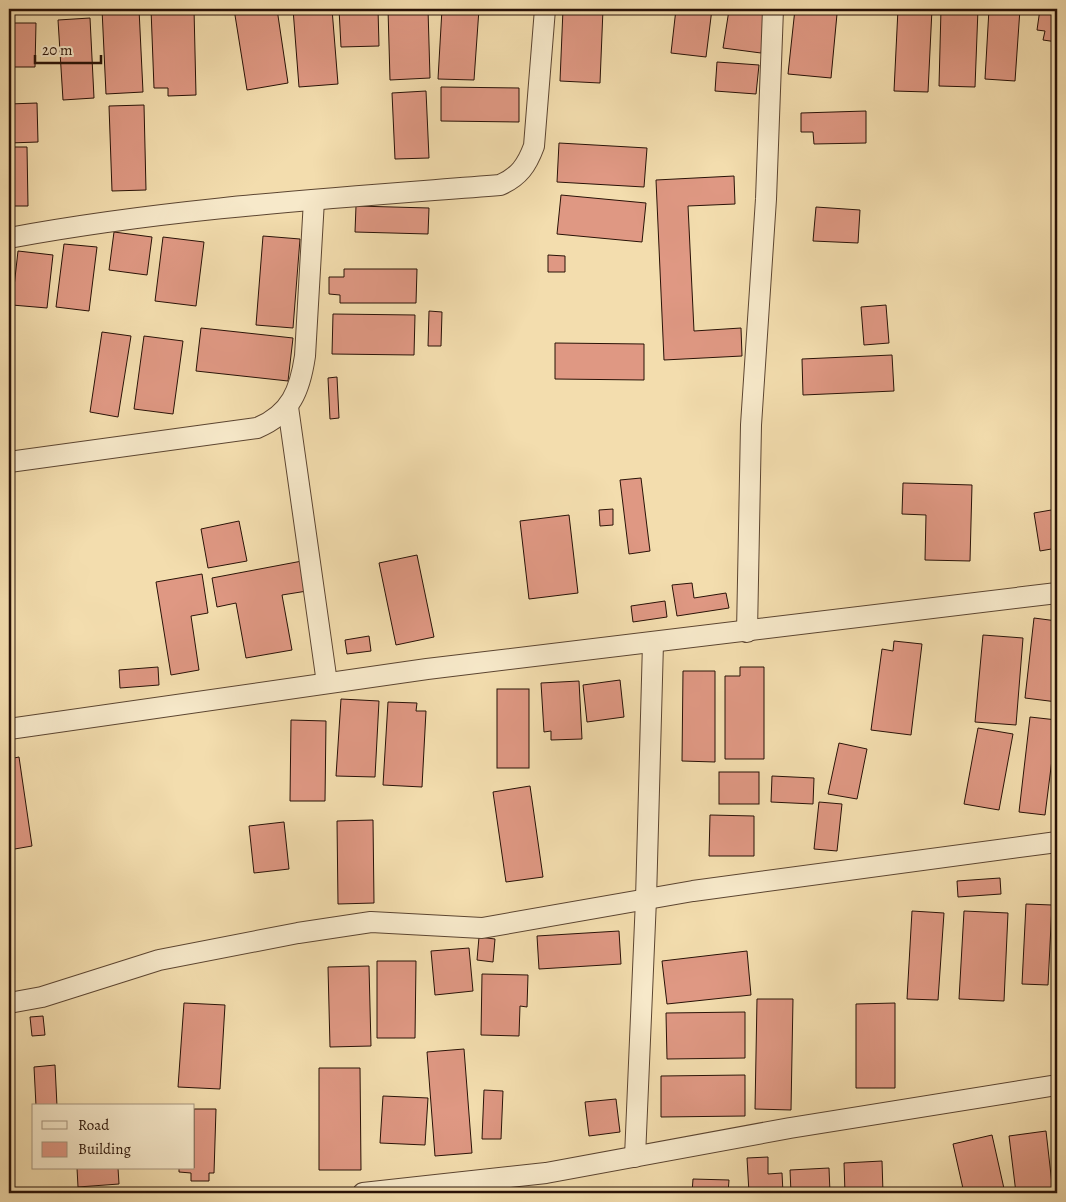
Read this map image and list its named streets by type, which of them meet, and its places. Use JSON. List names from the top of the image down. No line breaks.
{"legend":["Road","Building"],"scale_bar":"20 m"}
